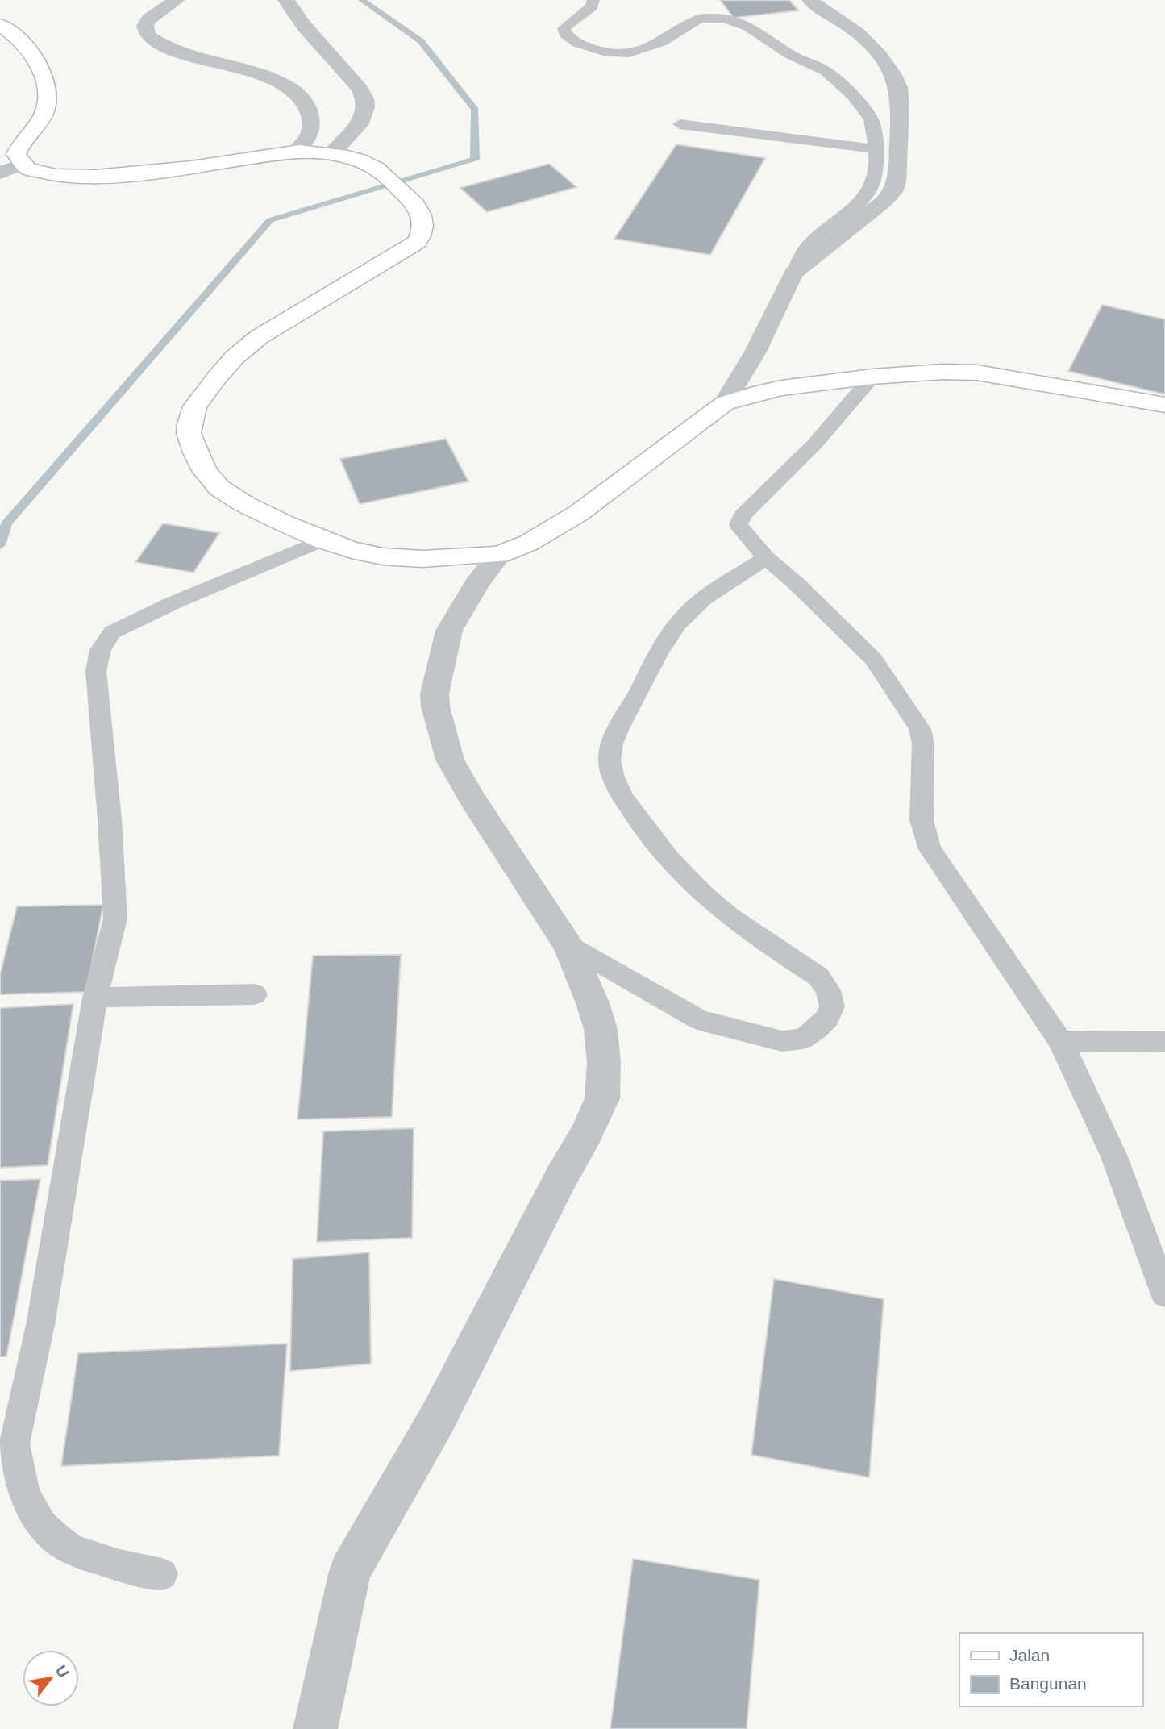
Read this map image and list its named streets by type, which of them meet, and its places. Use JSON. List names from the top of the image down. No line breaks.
{"legend":["Jalan","Bangunan"],"north":"top right"}
